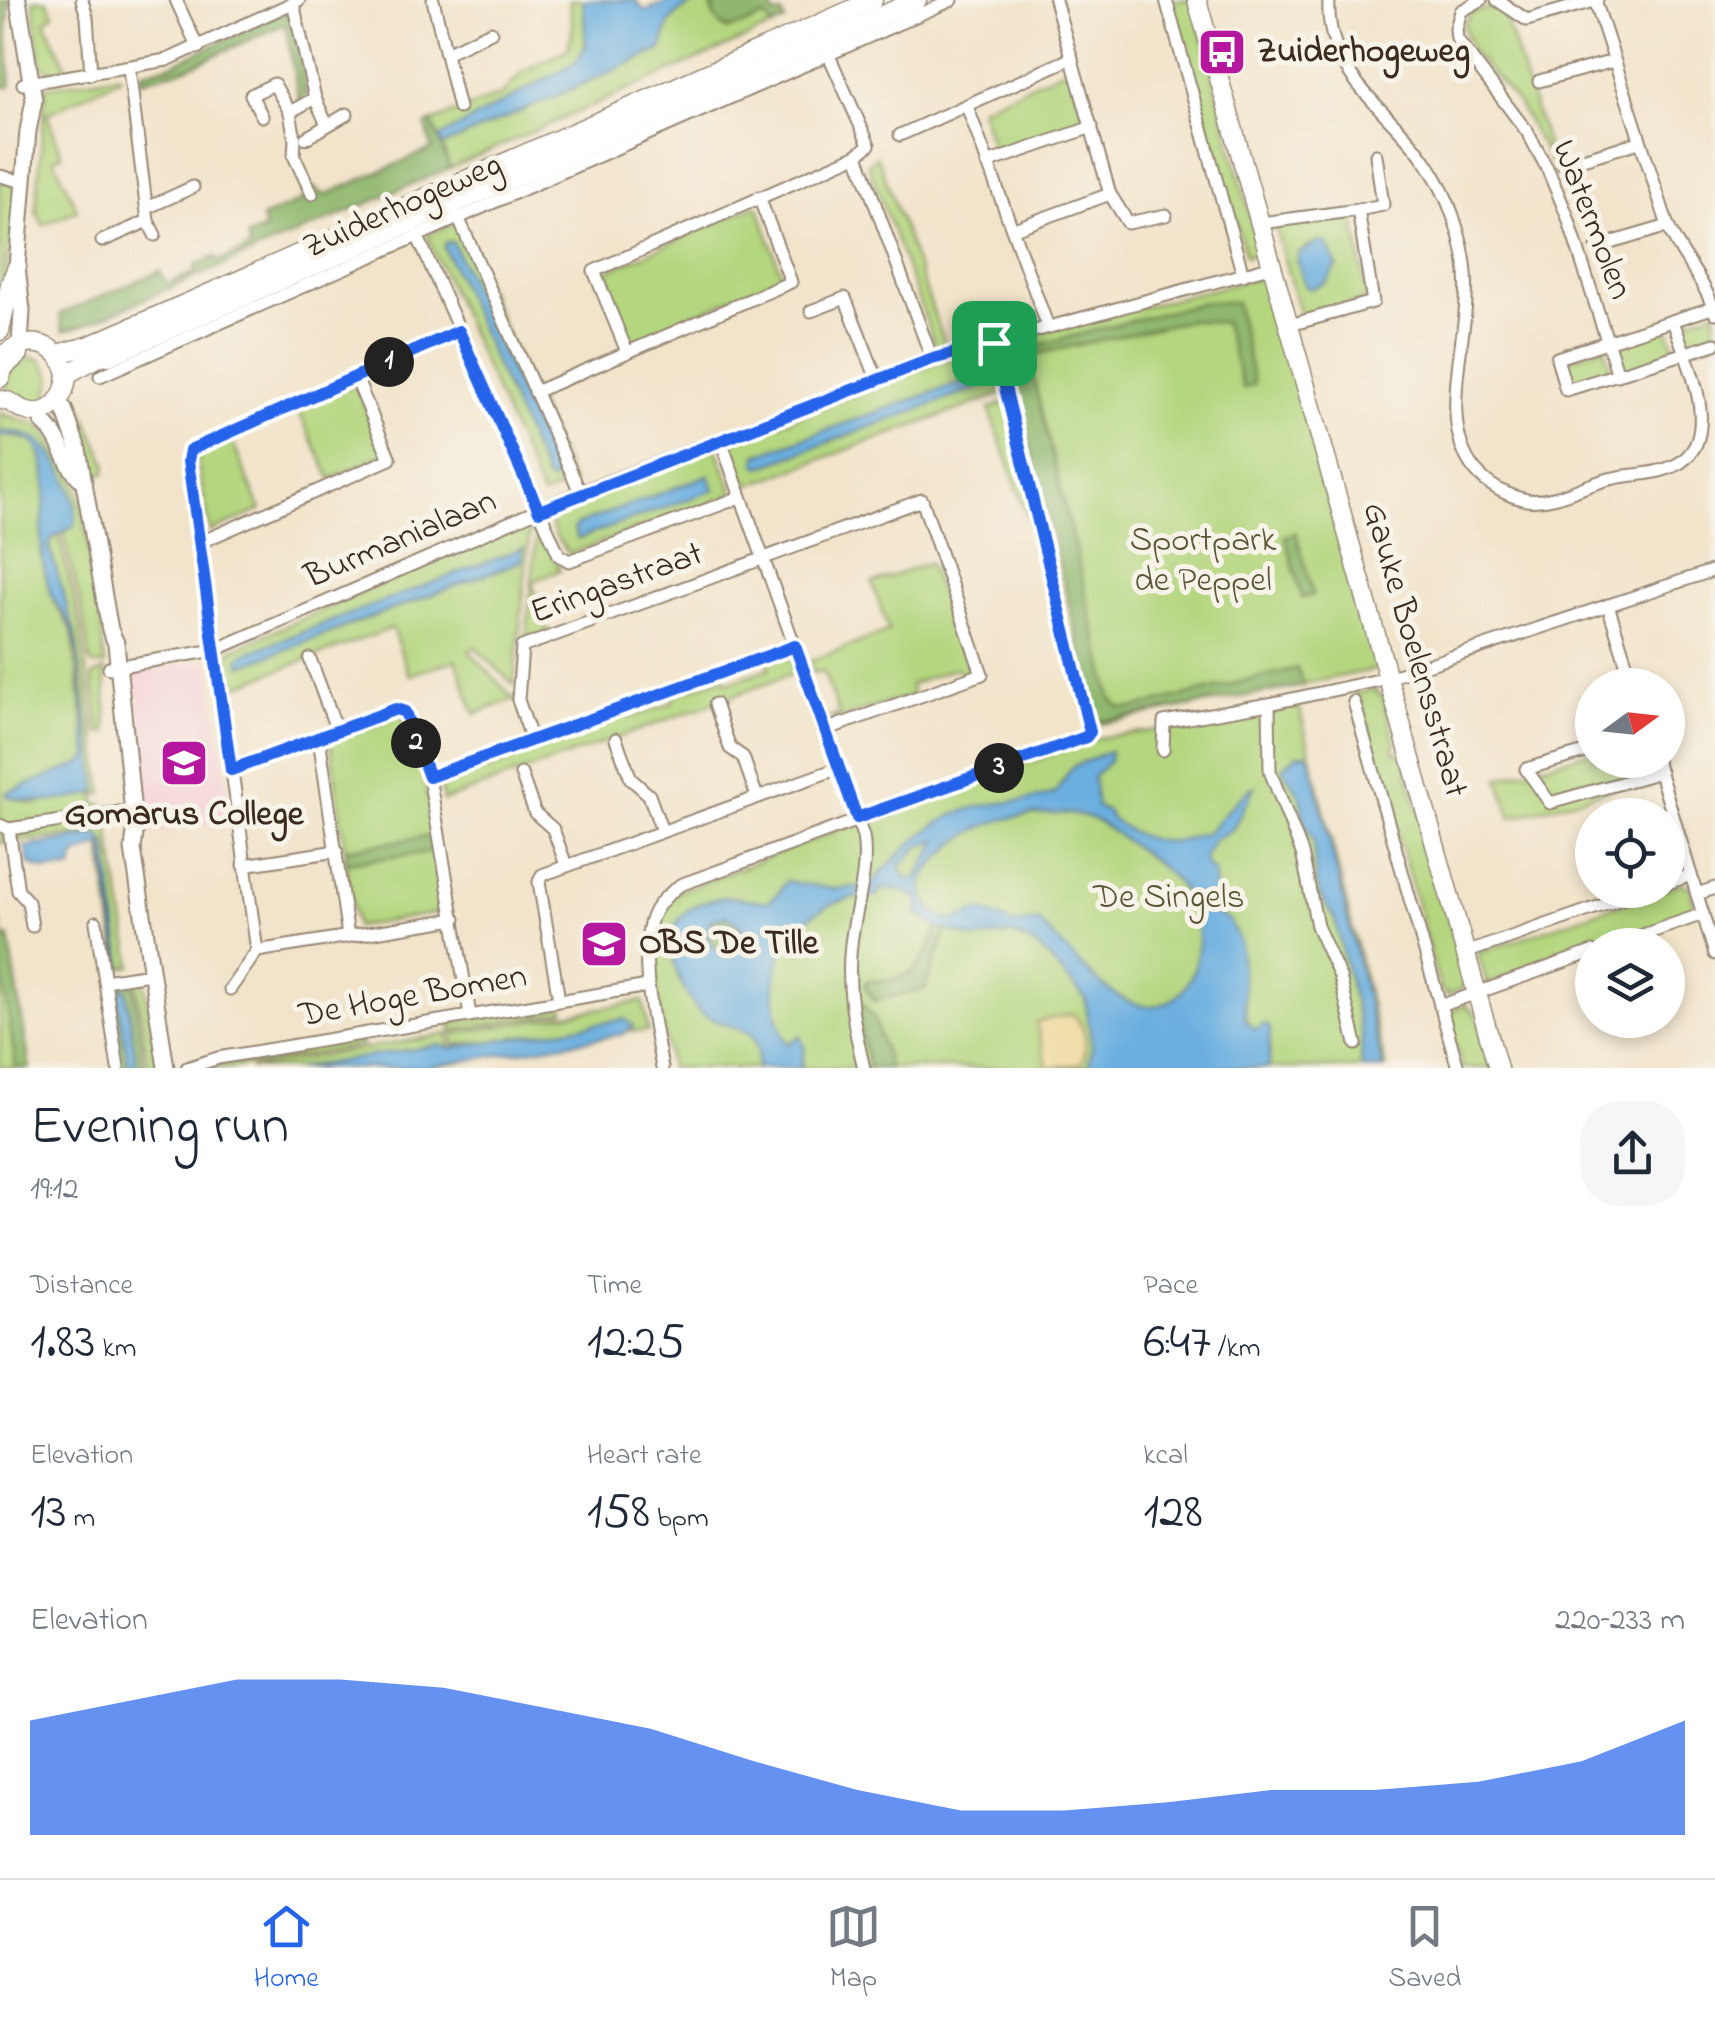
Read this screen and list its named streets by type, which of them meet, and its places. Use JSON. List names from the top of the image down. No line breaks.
{"streets":{"main road":["Zuiderhogeweg","Gauke Boelensstraat"],"street":["Watermolen","Burmanialaan","Eringastraat","De Hoge Bomen"]},"crossings":[["Burmanialaan","Gauke Boelensstraat"]],"parks":["Sportpark de Peppel","De Singels"],"places":{"bus stop":["Zuiderhogeweg"],"school or university":["Gomarus College","OBS De Tille"]},"north":"right","page":{"pins":["1","2","3"],"heading":["Evening run","19:12"],"stats":[["Distance","1.83 km"],["Time","12:25"],["Pace","6:47 /km"],["Elevation","13 m"],["Heart rate","158 bpm"],["kcal","128"]],"chart":["Elevation","220–233 m"],"tabs":["Home","Map","Saved"]}}
